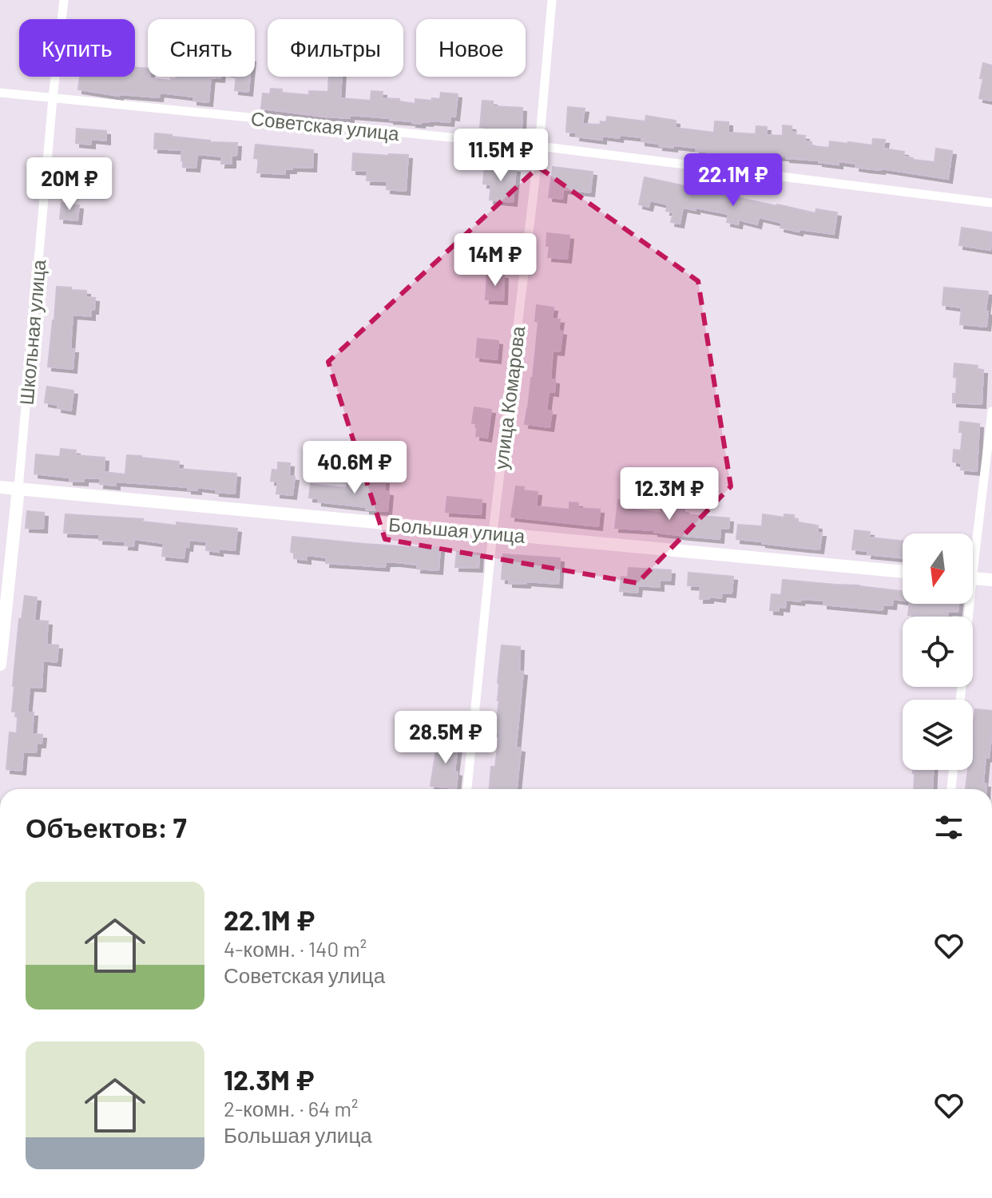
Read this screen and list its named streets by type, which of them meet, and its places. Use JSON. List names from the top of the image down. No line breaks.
{"streets":{"street":["Советская улица","Школьная улица","улица Комарова","Большая улица"]},"crossings":[["Советская улица","Школьная улица"],["Советская улица","улица Комарова"],["Школьная улица","Большая улица"],["улица Комарова","Большая улица"]],"north":"bottom","page":{"chip":["Купить","Снять","Фильтры","Новое"],"price":["11.5M ₽","22.1M ₽","20M ₽","14M ₽","40.6M ₽","12.3M ₽","28.5M ₽"],"heading":"Объектов: 7","list":[{"name":"22.1M ₽","note":"4-комн. · 140 m² · Советская улица"},{"name":"12.3M ₽","note":"2-комн. · 64 m² · Большая улица"}]}}
